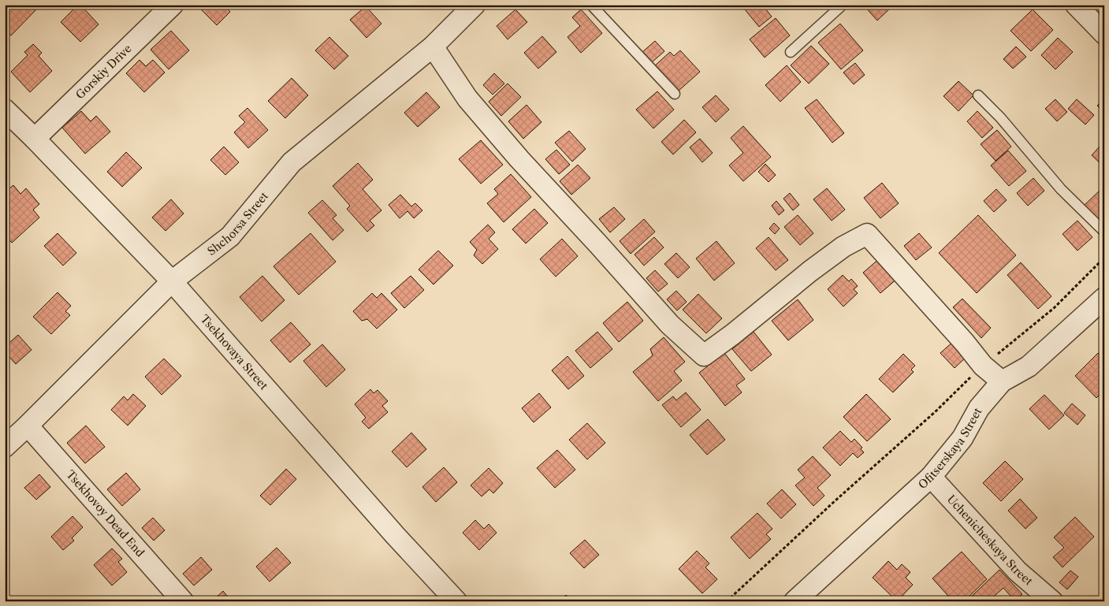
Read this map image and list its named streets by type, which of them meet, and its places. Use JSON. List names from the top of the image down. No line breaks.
{"streets":{"street":["Gorskiy Drive","Shchorsa Street","Tsekhovaya Street","Ofitserskaya Street","Tsekhovoy Dead End","Uchenicheskaya Street"]},"crossings":[["Gorskiy Drive","Tsekhovaya Street"],["Shchorsa Street","Tsekhovaya Street"],["Shchorsa Street","Tsekhovoy Dead End"],["Ofitserskaya Street","Uchenicheskaya Street"]]}
